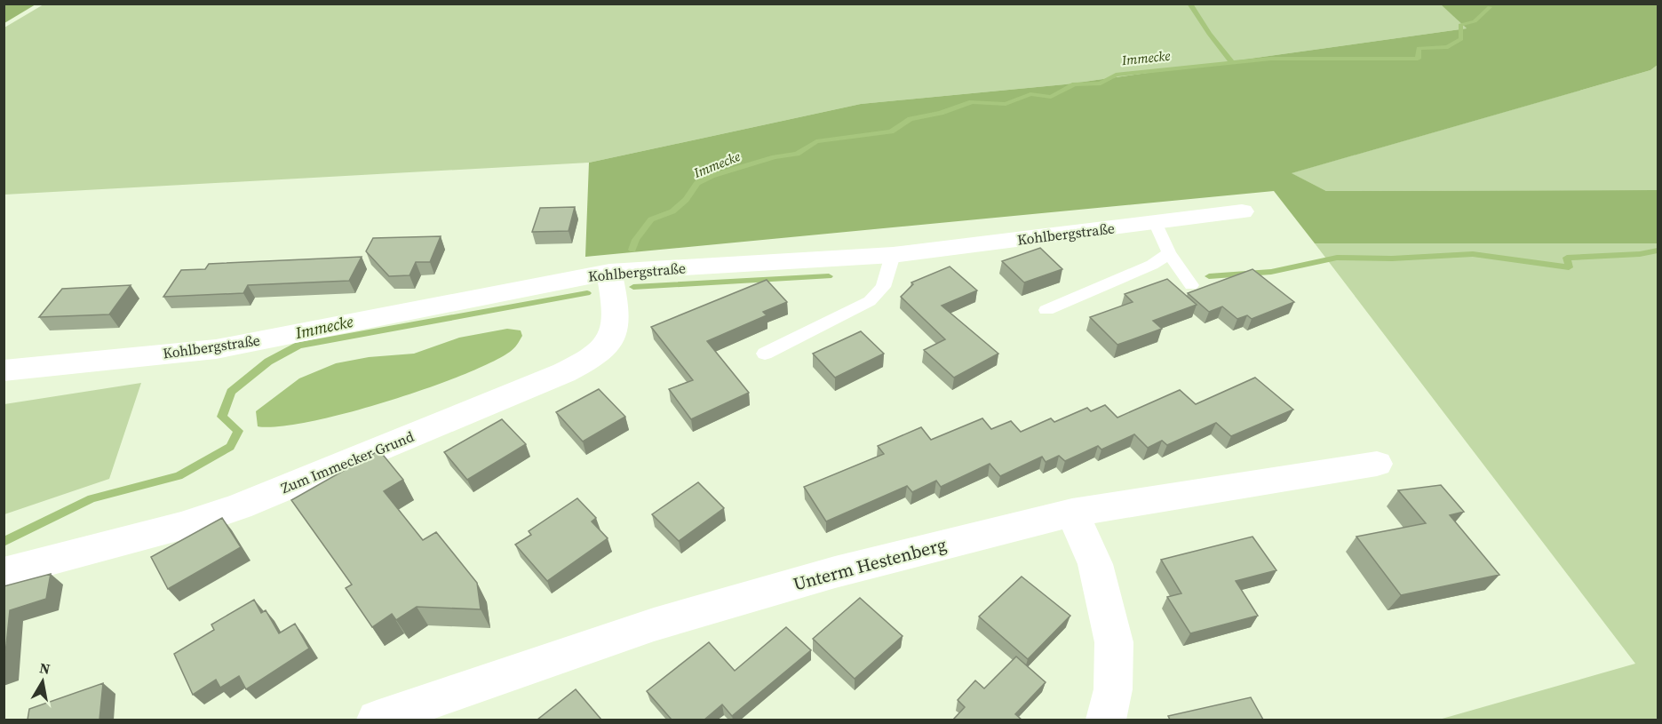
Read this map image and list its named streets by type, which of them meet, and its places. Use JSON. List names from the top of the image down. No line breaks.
{"streets":{"street":["Kohlbergstraße","Zum Immecker Grund","Unterm Hestenberg"]},"crossings":[["Kohlbergstraße","Zum Immecker Grund"]],"water":["Immecke"],"north":"top"}
